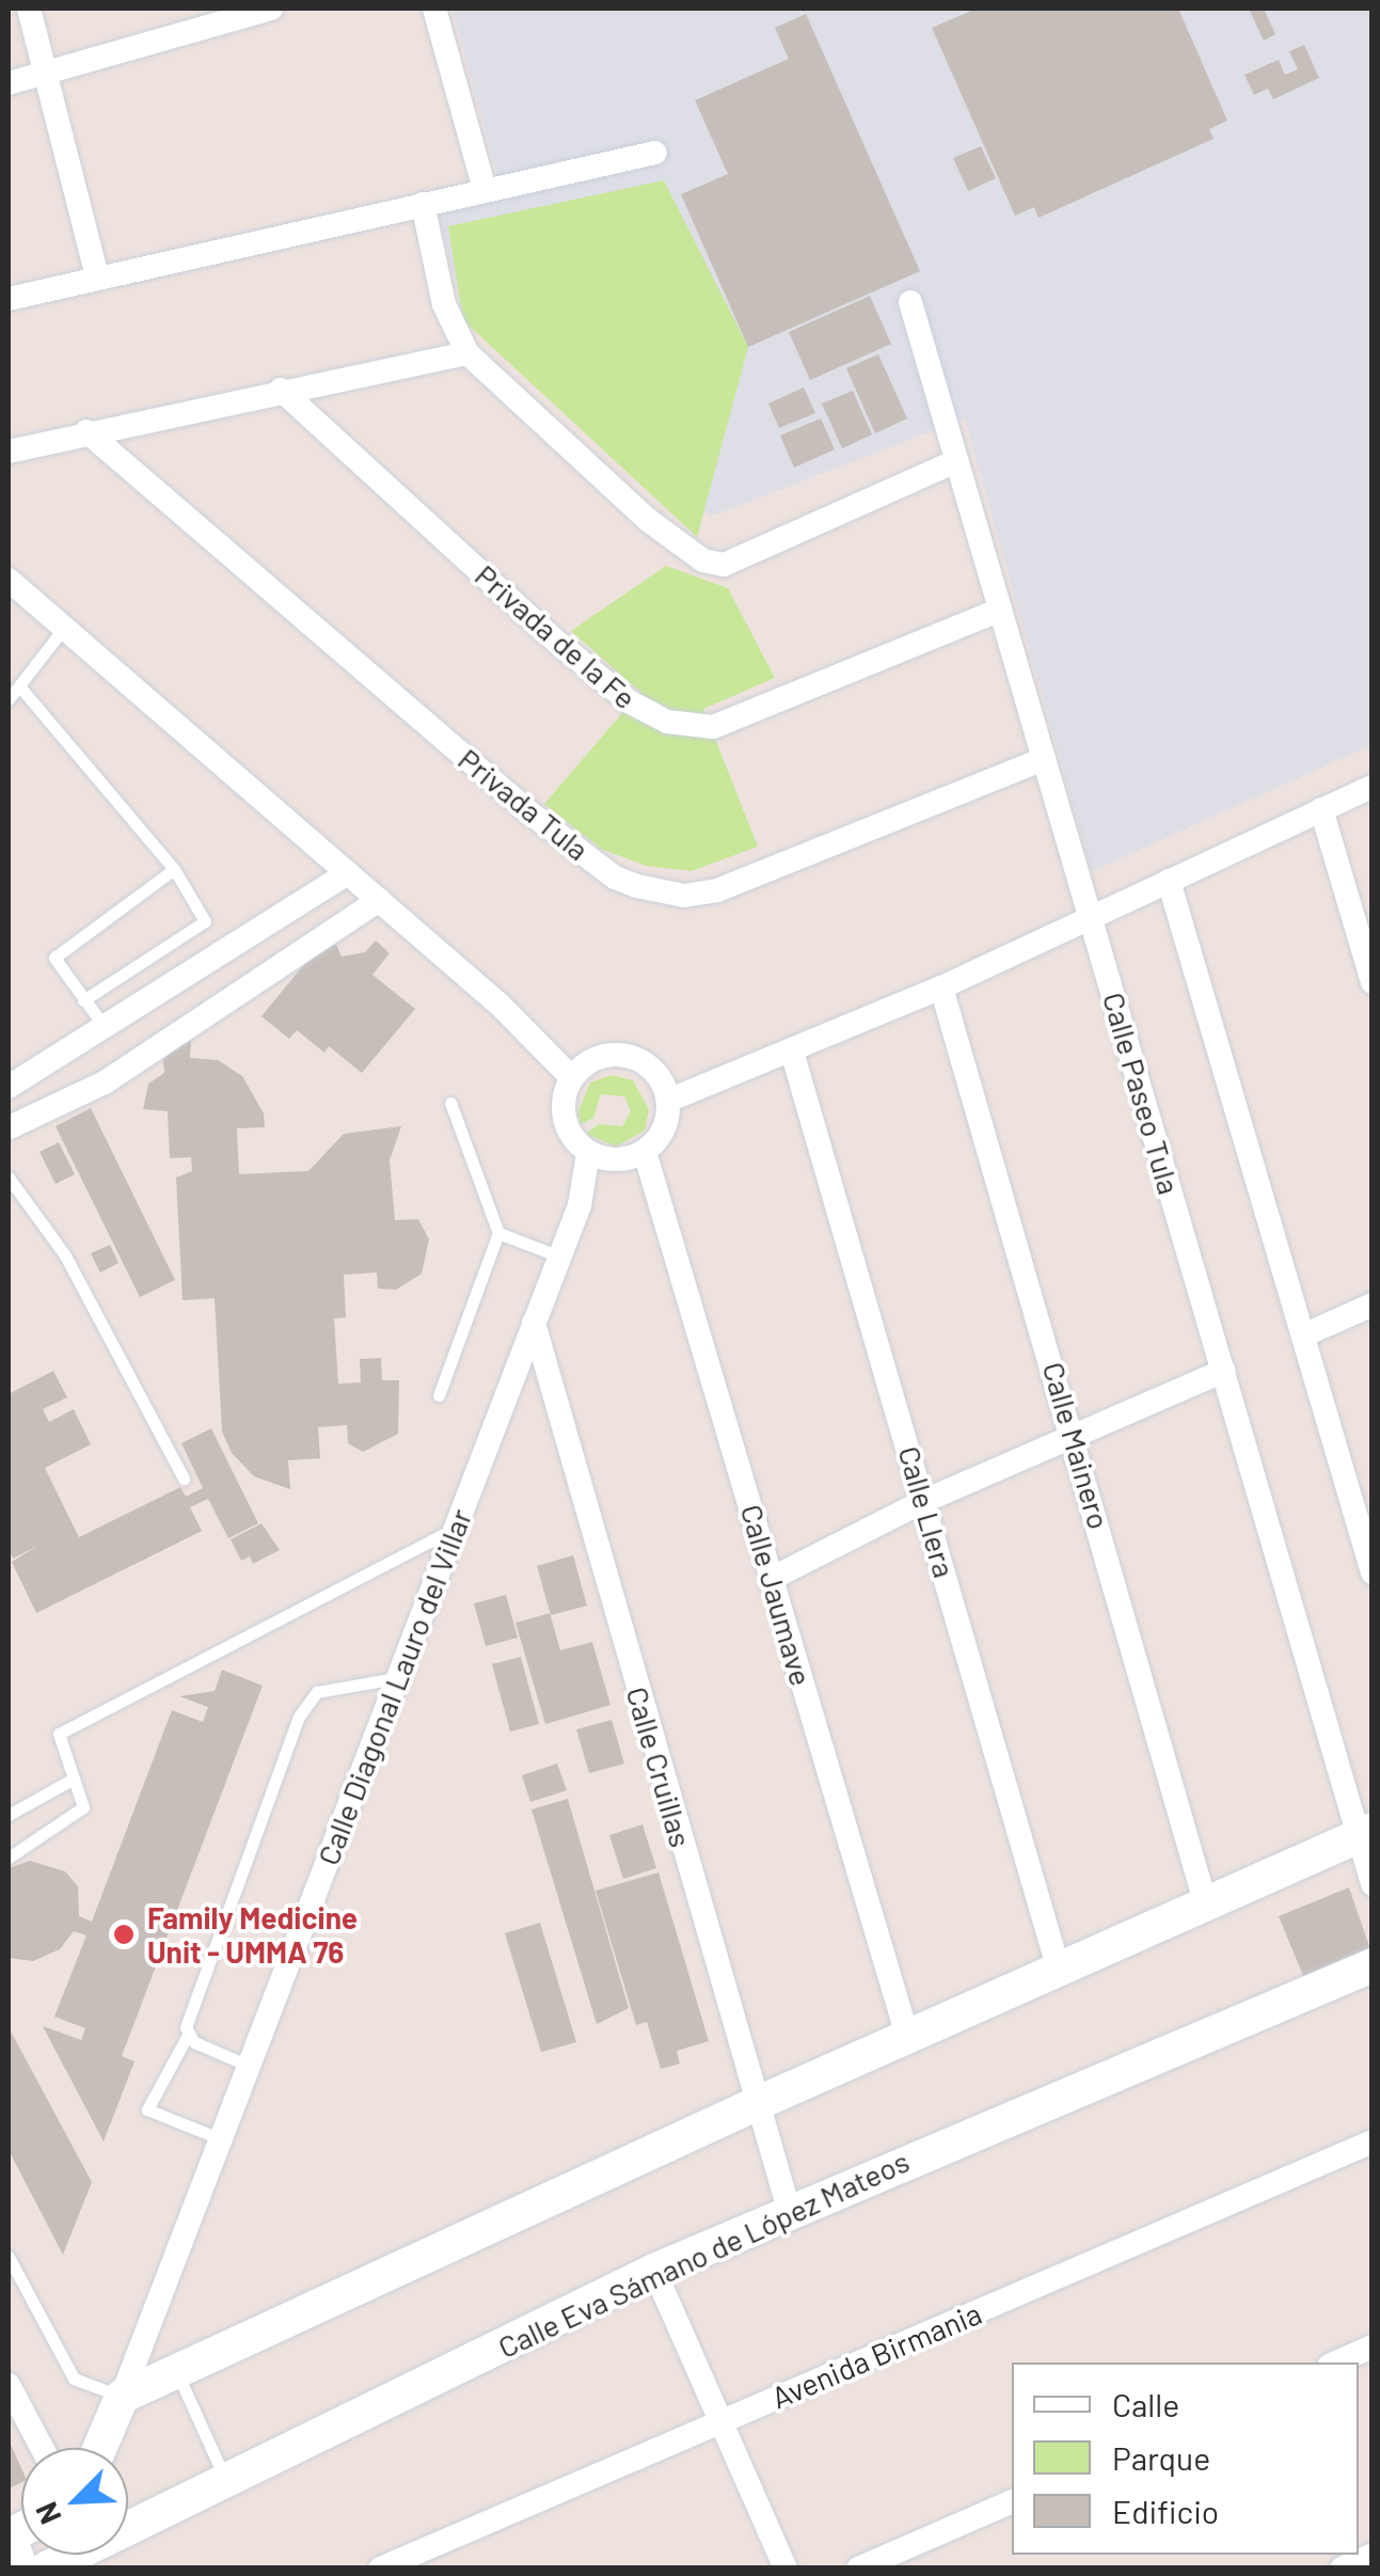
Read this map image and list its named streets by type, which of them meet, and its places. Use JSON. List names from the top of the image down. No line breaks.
{"streets":{"main road":["Calle Eva Sámano de López Mateos"],"street":["Privada de la Fe","Privada Tula","Calle Paseo Tula","Calle Mainero","Calle Llera","Calle Jaumave","Calle Diagonal Lauro del Villar","Calle Cruillas","Avenida Birmania"]},"crossings":[["Privada de la Fe","Calle Paseo Tula"],["Privada Tula","Calle Paseo Tula"],["Calle Jaumave","Calle Diagonal Lauro del Villar"],["Calle Diagonal Lauro del Villar","Calle Cruillas"],["Calle Cruillas","Calle Eva Sámano de López Mateos"]],"places":["Family Medicine Unit - UMMA 76"],"legend":["Calle","Parque","Edificio"],"north":"bottom left"}
